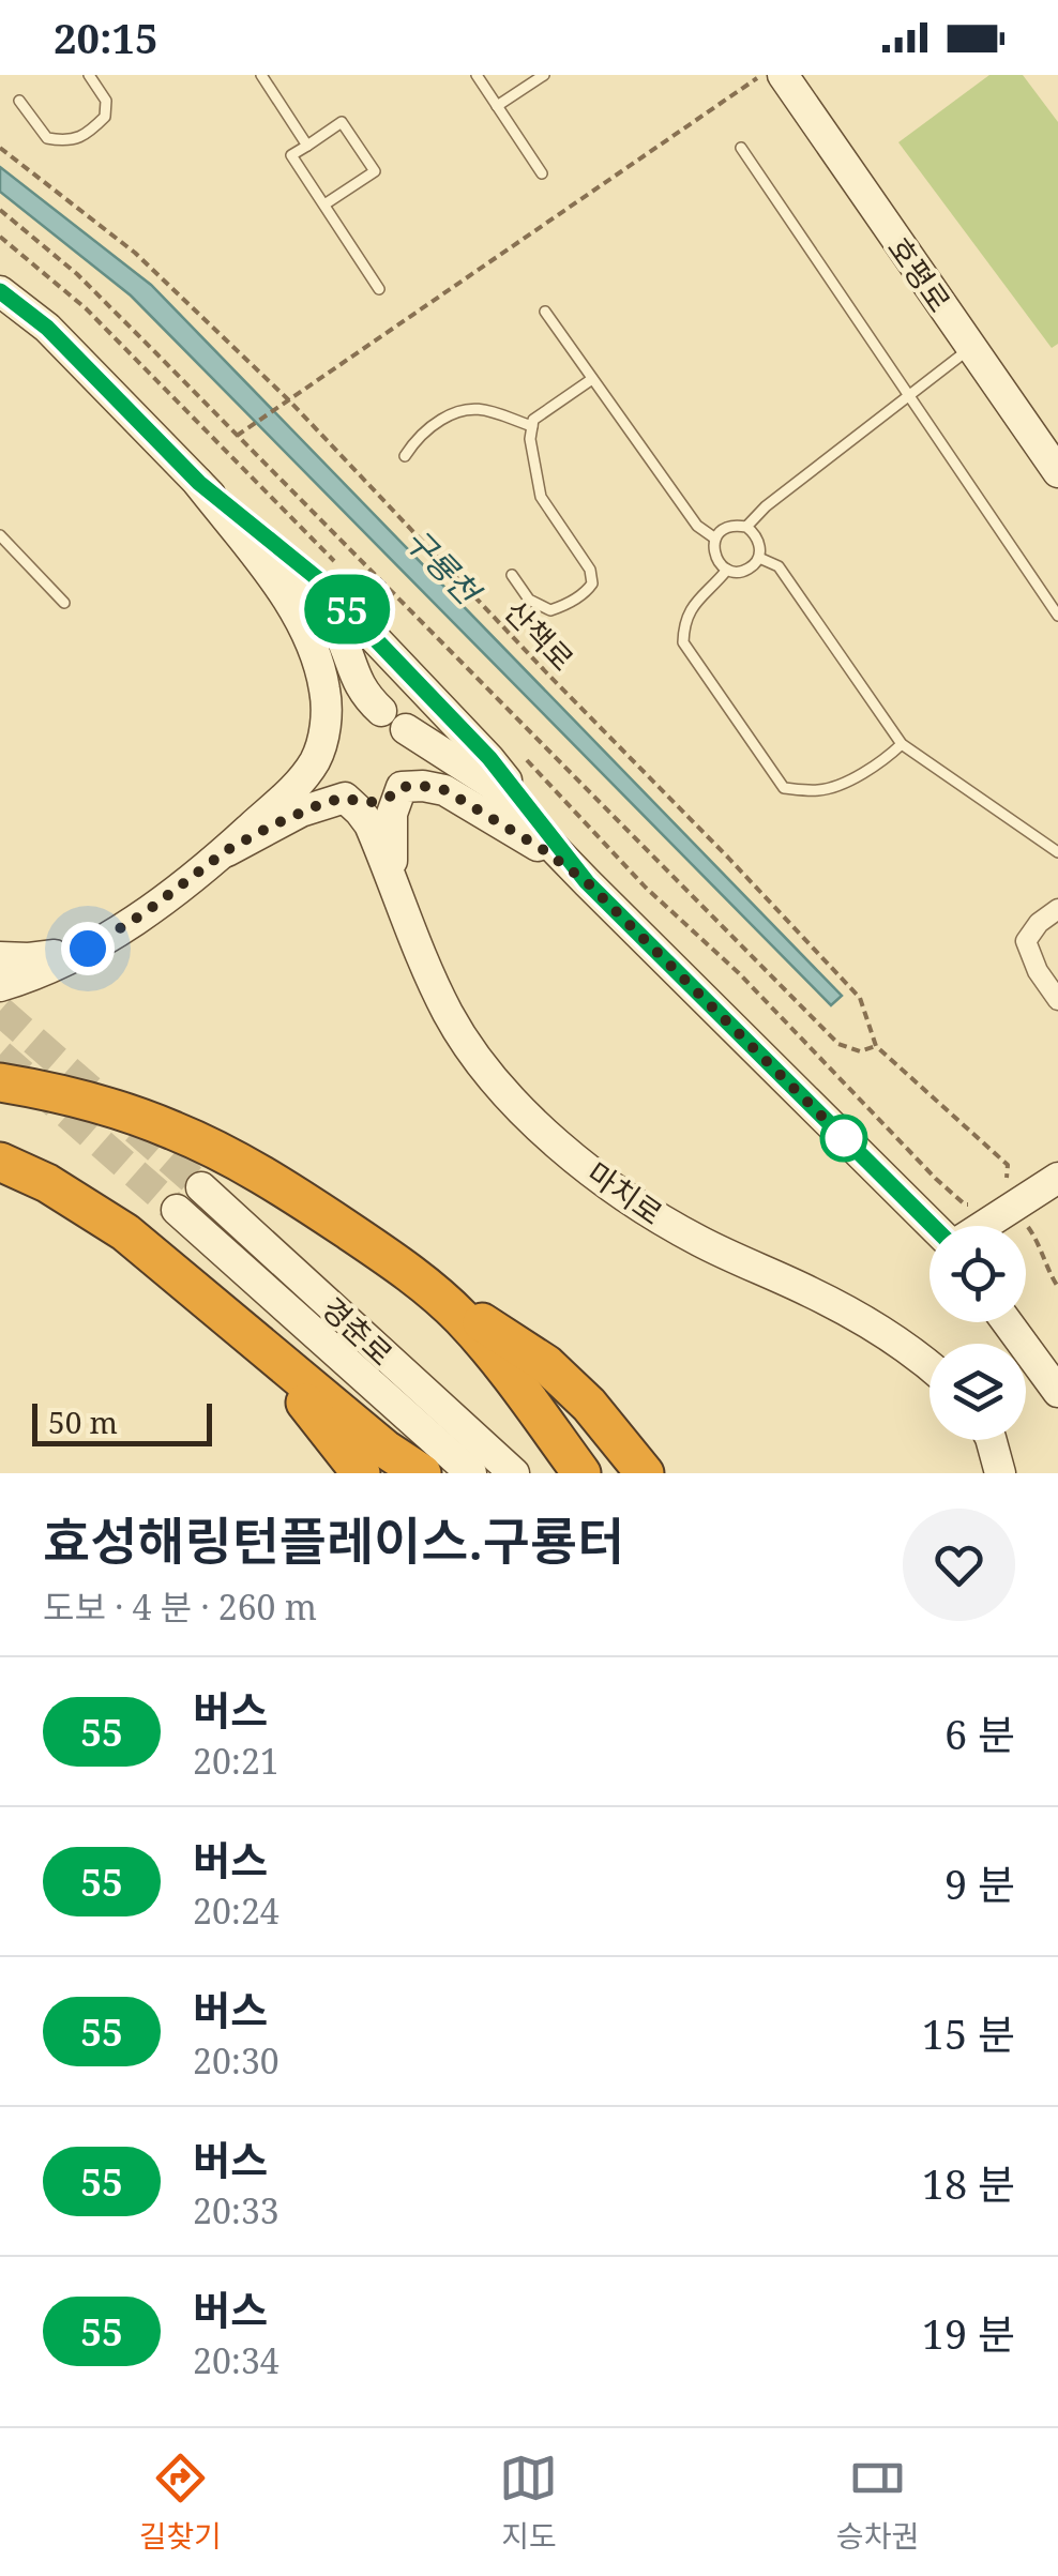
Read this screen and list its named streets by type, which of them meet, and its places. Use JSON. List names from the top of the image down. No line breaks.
{"streets":{"street":["호평로","마치로","경춘로"],"path":["산책로"]},"water":["구룡천"],"lines":["bus line 55"],"scale_bar":"50 m","page":{"status":"20:15","on_map":"55","scale":"50 m","heading":["효성해링턴플레이스.구룡터","도보 · 4 분 · 260 m"],"list":[{"mark":"55","name":"버스","note":"20:21","value":"6 분"},{"mark":"55","name":"버스","note":"20:24","value":"9 분"},{"mark":"55","name":"버스","note":"20:30","value":"15 분"},{"mark":"55","name":"버스","note":"20:33","value":"18 분"},{"mark":"55","name":"버스","note":"20:34","value":"19 분"}],"tabs":["길찾기","지도","승차권"]}}
